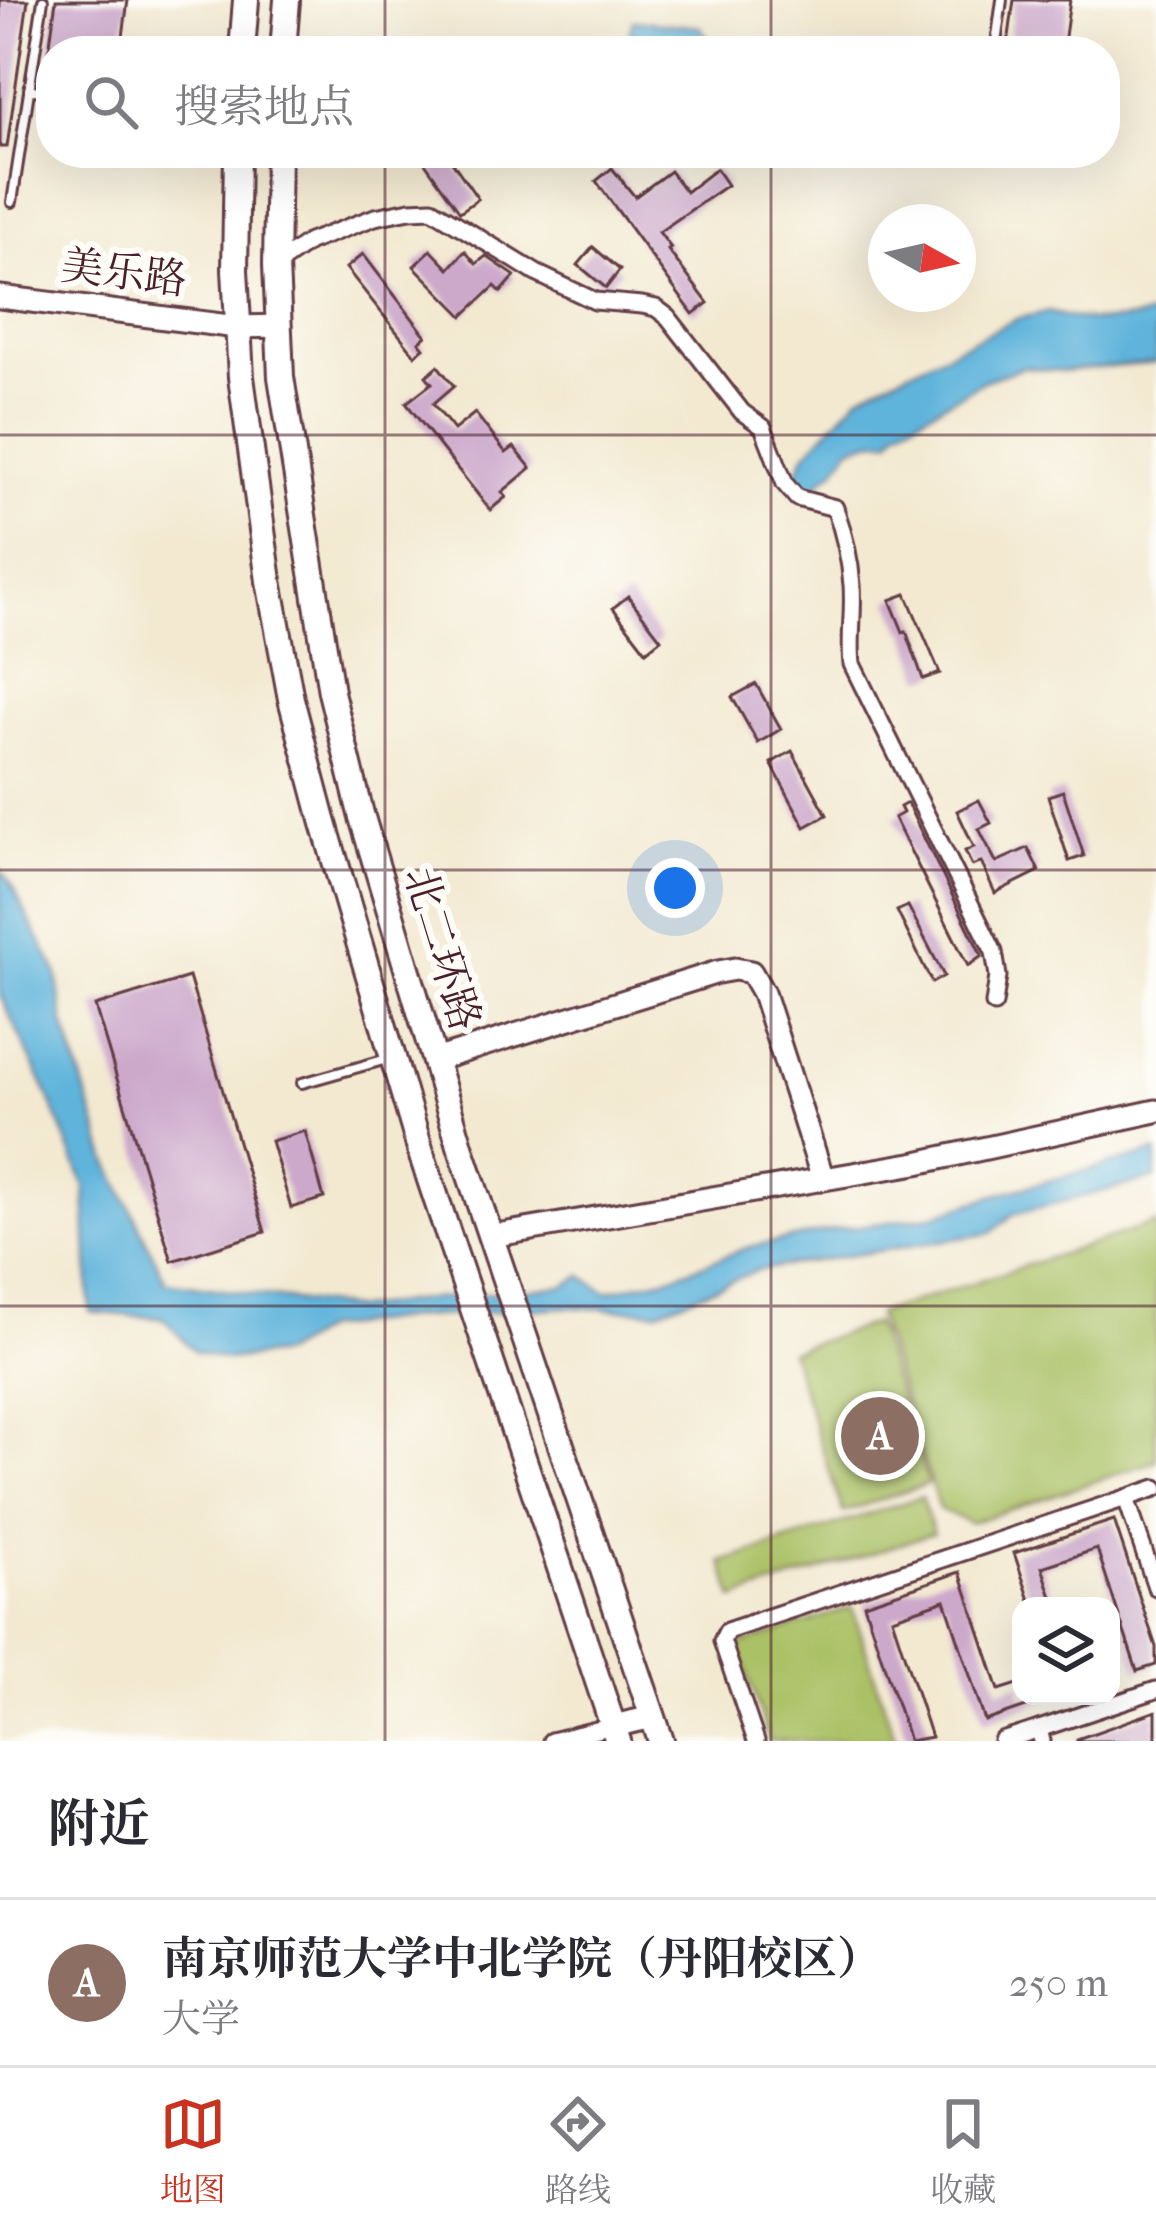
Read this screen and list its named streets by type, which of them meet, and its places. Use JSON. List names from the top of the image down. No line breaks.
{"streets":{"main road":["北二环路"],"street":["美乐路"]},"crossings":[["美乐路","北二环路"]],"north":"right","page":{"search":"搜索地点","pins":"A","heading":"附近","list":[{"mark":"A","name":"南京师范大学中北学院（丹阳校区）","note":"大学","value":"250 m"}],"nav":["地图","路线","收藏"]}}
